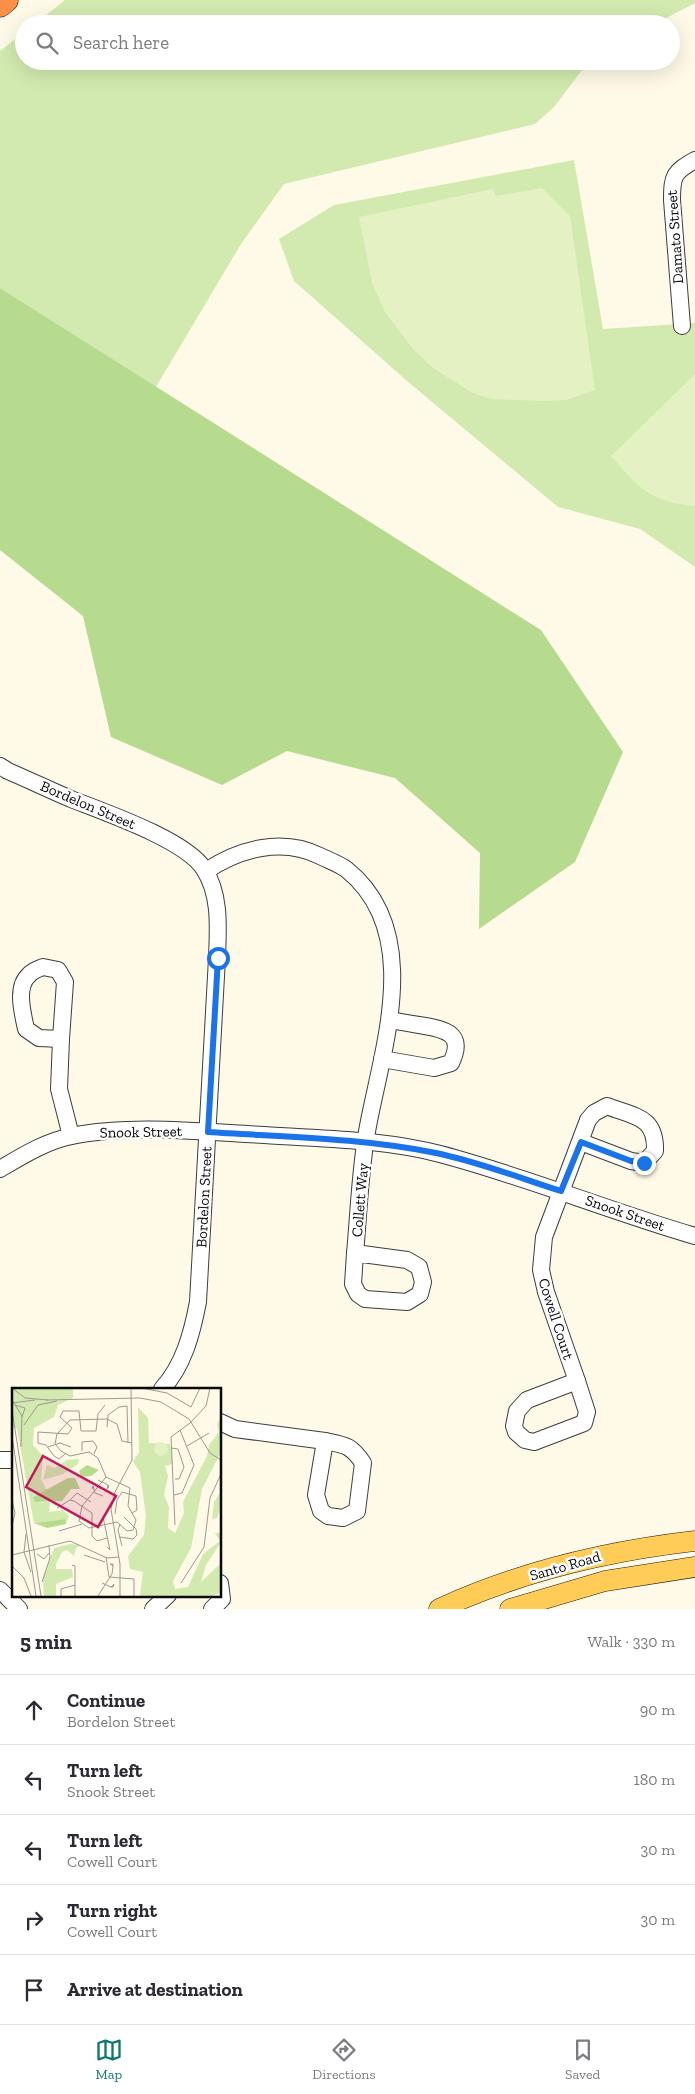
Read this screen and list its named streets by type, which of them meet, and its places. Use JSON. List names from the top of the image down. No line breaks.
{"streets":{"main road":["Santo Road"],"street":["Damato Street","Bordelon Street","Snook Street","Collett Way","Cowell Court"]},"crossings":[["Bordelon Street","Snook Street"],["Bordelon Street","Collett Way"],["Snook Street","Collett Way"],["Snook Street","Cowell Court"]],"page":{"search":"Search here","heading":["5 min","Walk · 330 m"],"list":[["Continue","Bordelon Street","90 m"],["Turn left","Snook Street","180 m"],["Turn left","Cowell Court","30 m"],["Turn right","Cowell Court","30 m"],"Arrive at destination"],"nav":["Map","Directions","Saved"]}}
